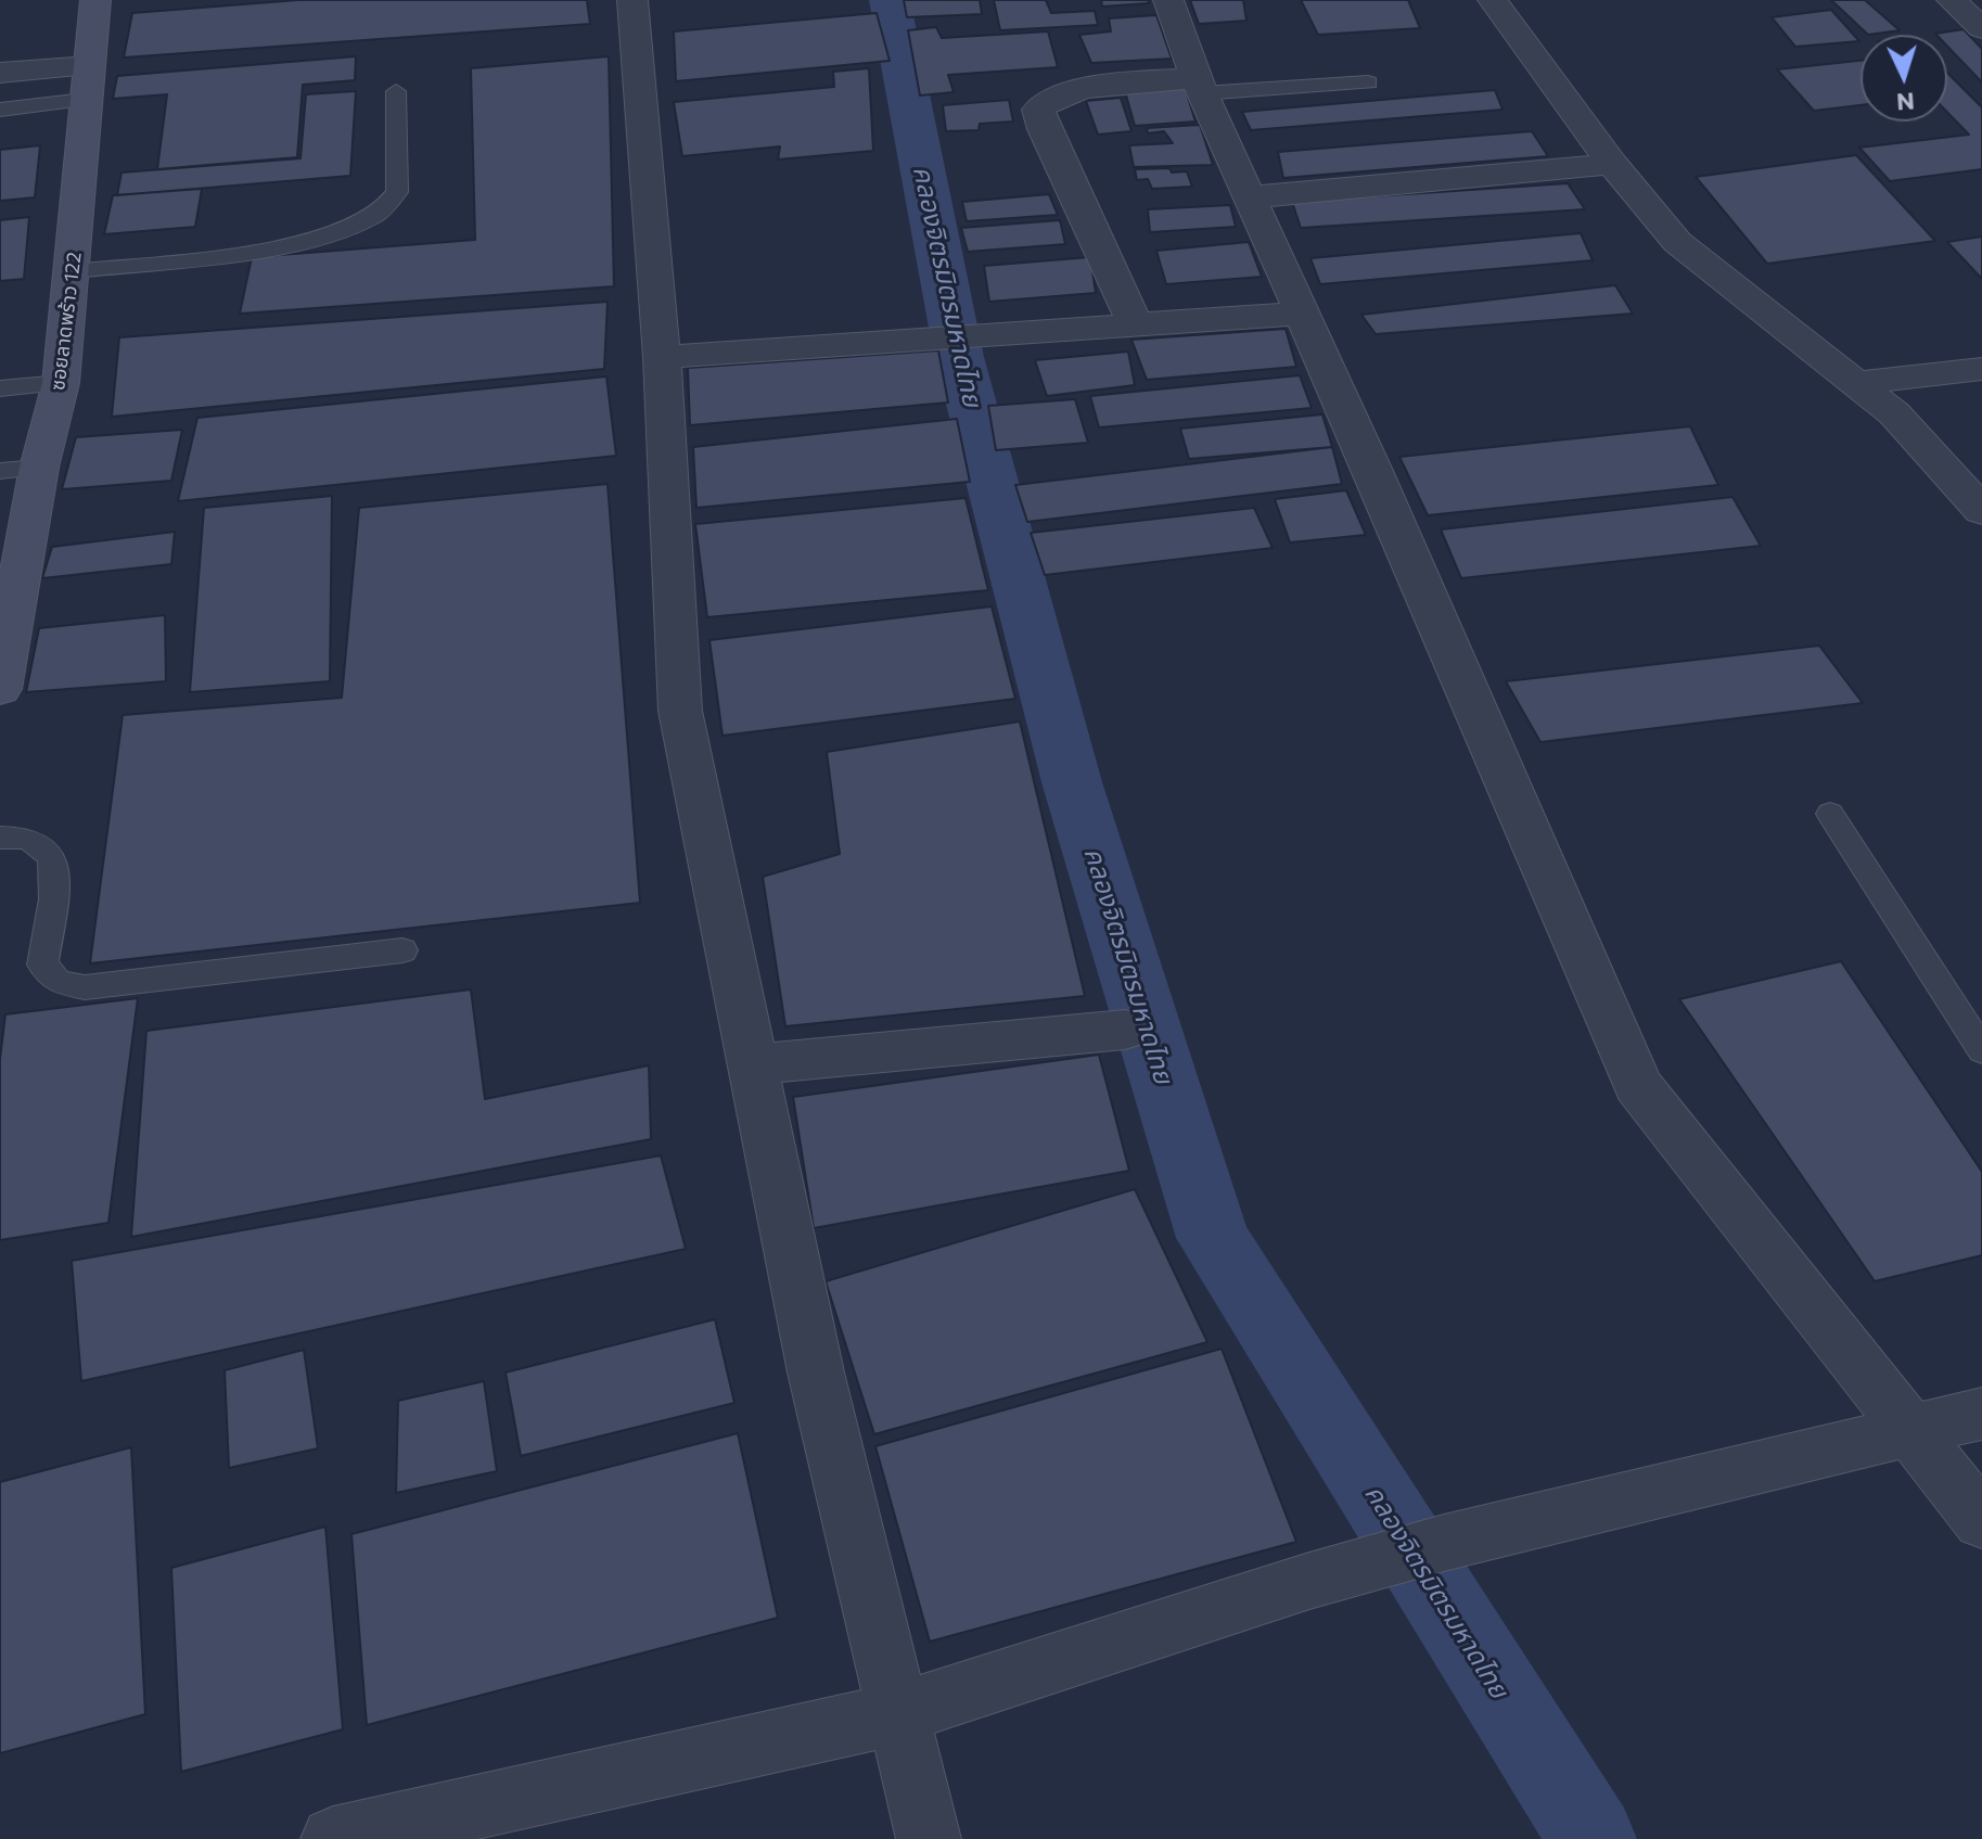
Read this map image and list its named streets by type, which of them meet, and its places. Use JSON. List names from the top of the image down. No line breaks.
{"streets":{"street":["ซอยลาดพร้าว 122"]},"water":["คลองจิตรมิตรมหาดไทย"],"north":"bottom"}
